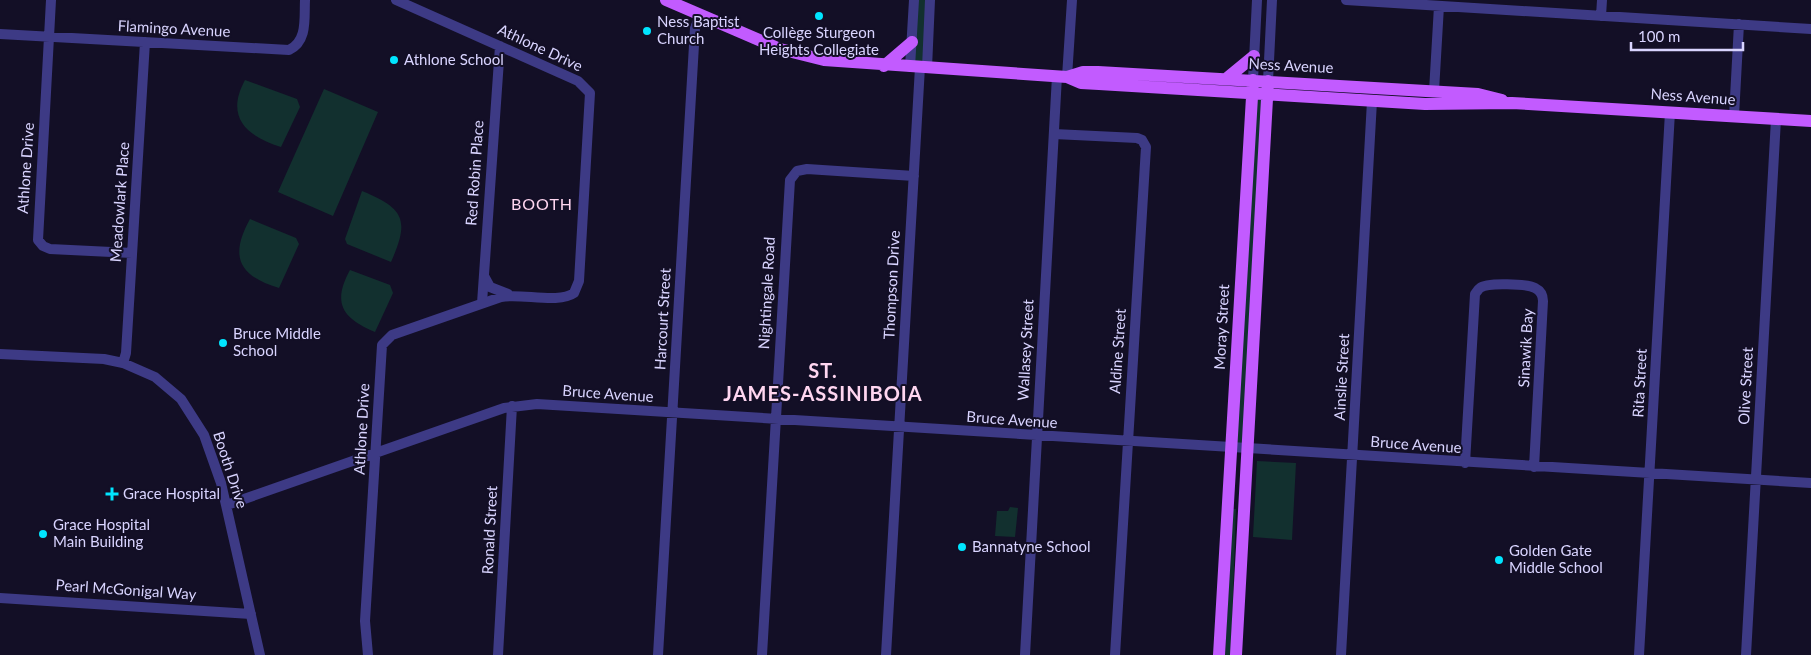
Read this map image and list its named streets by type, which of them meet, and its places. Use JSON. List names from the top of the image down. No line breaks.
{"streets":{"main road":["Ness Avenue","Moray Street"],"street":["Flamingo Avenue","Athlone Drive","Red Robin Place","Meadowlark Place","Thompson Drive","Nightingale Road","Harcourt Street","Sinawik Bay","Wallasey Street","Aldine Street","Ainslie Street","Rita Street","Olive Street","Bruce Avenue","Booth Drive","Ronald Street","Pearl McGonigal Way"]},"crossings":[["Flamingo Avenue","Athlone Drive"],["Flamingo Avenue","Meadowlark Place"],["Athlone Drive","Red Robin Place"],["Athlone Drive","Meadowlark Place"],["Athlone Drive","Bruce Avenue"],["Ness Avenue","Thompson Drive"],["Ness Avenue","Harcourt Street"],["Ness Avenue","Moray Street"],["Ness Avenue","Wallasey Street"],["Ness Avenue","Ainslie Street"],["Ness Avenue","Rita Street"],["Ness Avenue","Olive Street"],["Meadowlark Place","Booth Drive"],["Thompson Drive","Nightingale Road"],["Thompson Drive","Bruce Avenue"],["Nightingale Road","Bruce Avenue"],["Harcourt Street","Bruce Avenue"],["Moray Street","Bruce Avenue"],["Sinawik Bay","Bruce Avenue"],["Wallasey Street","Aldine Street"],["Wallasey Street","Bruce Avenue"],["Aldine Street","Bruce Avenue"],["Ainslie Street","Bruce Avenue"],["Rita Street","Bruce Avenue"],["Olive Street","Bruce Avenue"],["Bruce Avenue","Booth Drive"],["Bruce Avenue","Ronald Street"],["Booth Drive","Pearl McGonigal Way"]],"districts":["BOOTH","ST. JAMES-ASSINIBOIA"],"places":{"other":["Collège Sturgeon Heights Collegiate","Ness Baptist Church","Athlone School","Bruce Middle School","Grace Hospital Main Building","Bannatyne School","Golden Gate Middle School"],"health":["Grace Hospital"]},"scale_bar":"100 m"}
